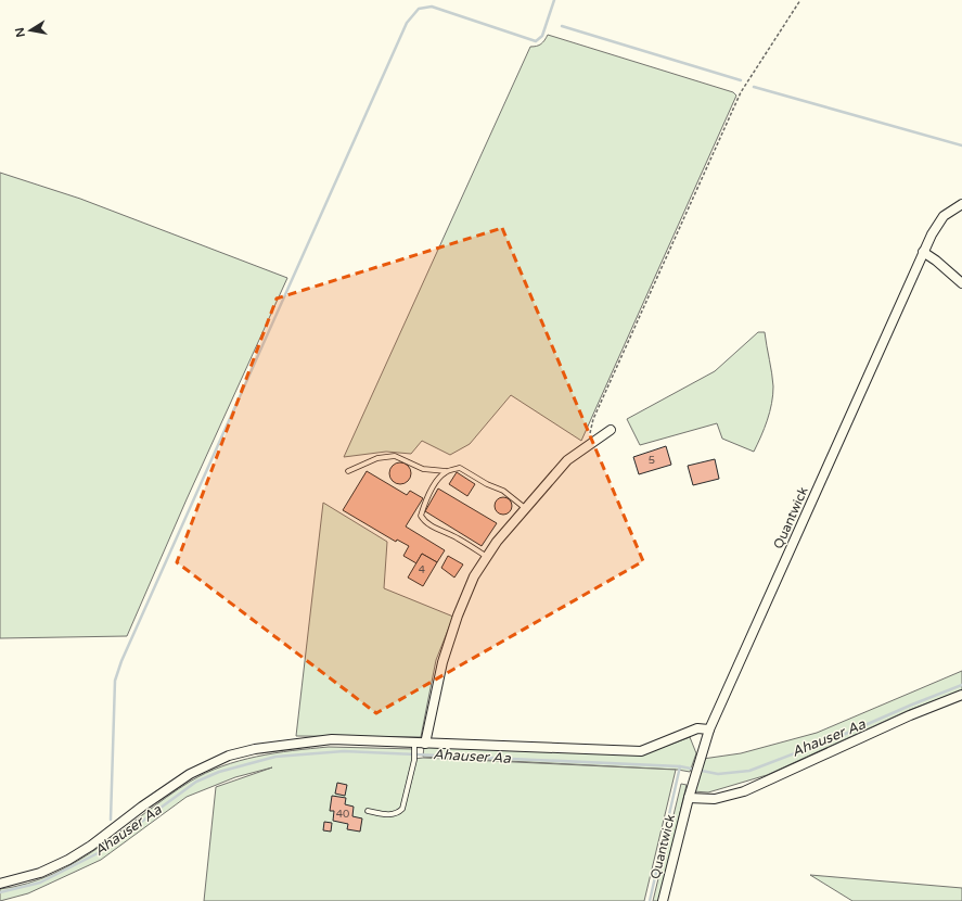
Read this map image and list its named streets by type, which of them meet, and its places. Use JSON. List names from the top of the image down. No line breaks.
{"streets":{"street":["Quantwick"]},"water":["Ahauser Aa"],"house_numbers":["5","4","40"],"north":"left"}
